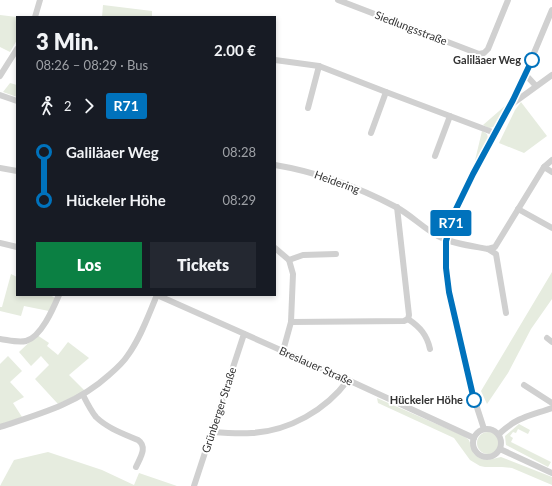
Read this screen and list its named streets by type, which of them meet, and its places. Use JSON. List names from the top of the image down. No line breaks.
{"streets":{"street":["Siedlungsstraße","Heidering","Breslauer Straße","Grünberger Straße"]},"crossings":[["Breslauer Straße","Grünberger Straße"]],"places":["Galiläaer Weg","Hückeler Höhe"],"lines":["bus line R71"],"page":{"on_map":"R71","heading":["3 Min.","08:26 – 08:29 · Bus","2.00 €"],"legs":["2","R71"],"list":[{"name":"Galiläaer Weg","value":"08:28"},{"name":"Hückeler Höhe","value":"08:29"}],"buttons":["Los","Tickets"]}}
